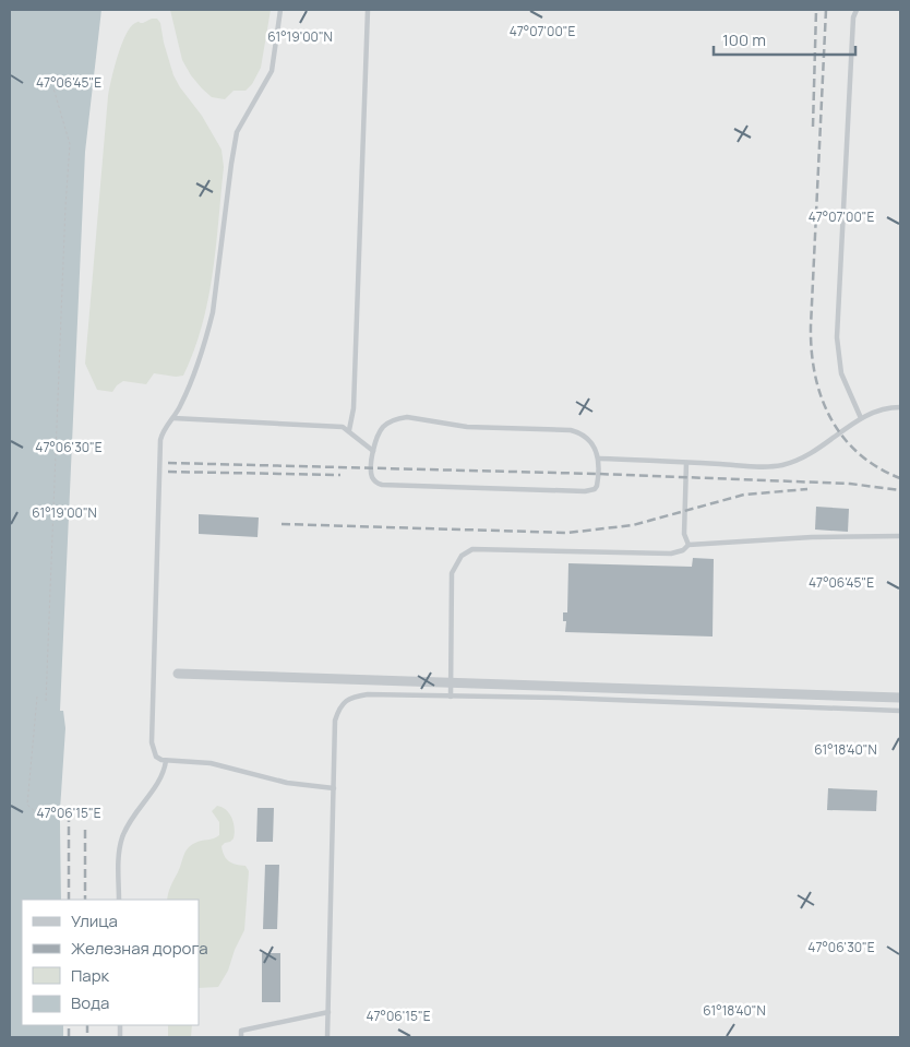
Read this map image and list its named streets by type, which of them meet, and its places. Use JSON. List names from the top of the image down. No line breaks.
{"legend":["Улица","Железная дорога","Парк","Вода"],"scale_bar":"100 m","coordinates":["47°07'00\"E","61°19'00\"N","47°06'45\"E","47°06'30\"E","61°18'40\"N","47°06'15\"E"]}
